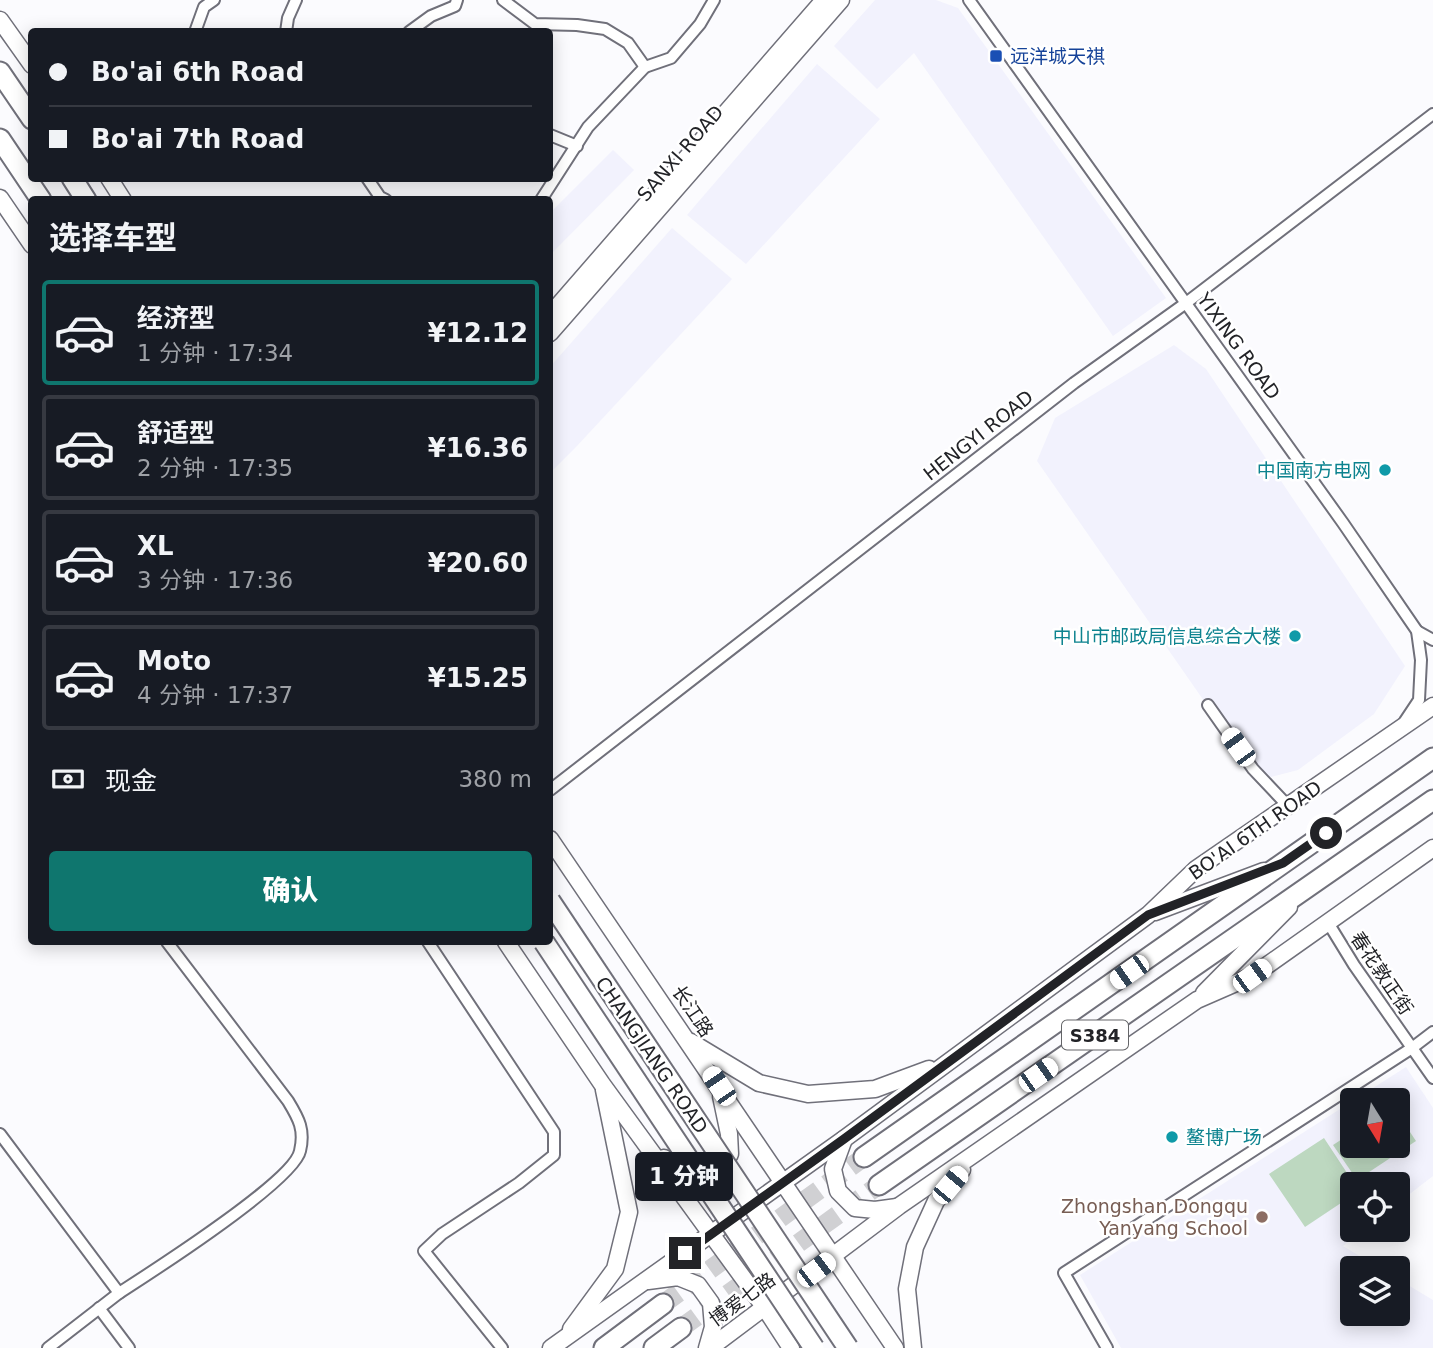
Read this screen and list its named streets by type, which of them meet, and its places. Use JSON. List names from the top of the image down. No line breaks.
{"streets":{"highway":["S384","CHANGJIANG ROAD"],"main road":["SANXI ROAD","BO'AI 6TH ROAD","长江路","博爱七路"],"street":["YIXING ROAD","HENGYI ROAD","春花敦正街"]},"crossings":[["YIXING ROAD","HENGYI ROAD"],["YIXING ROAD","BO'AI 6TH ROAD"],["BO'AI 6TH ROAD","长江路"],["长江路","博爱七路"]],"places":{"transit":["远洋城天祺"],"other":["中国南方电网","中山市邮政局信息综合大楼","鳌博广场","Zhongshan Dongqu Yanyang School"]},"north":"bottom","page":{"banner":["Bo'ai 6th Road","Bo'ai 7th Road"],"heading":"选择车型","list":[{"name":"经济型","note":"1 分钟 · 17:34","value":"¥12.12"},{"name":"舒适型","note":"2 分钟 · 17:35","value":"¥16.36"},{"name":"XL","note":"3 分钟 · 17:36","value":"¥20.60"},{"name":"Moto","note":"4 分钟 · 17:37","value":"¥15.25"}],"pay":["现金","380 m"],"buttons":"确认","bubble":"1 分钟"}}
